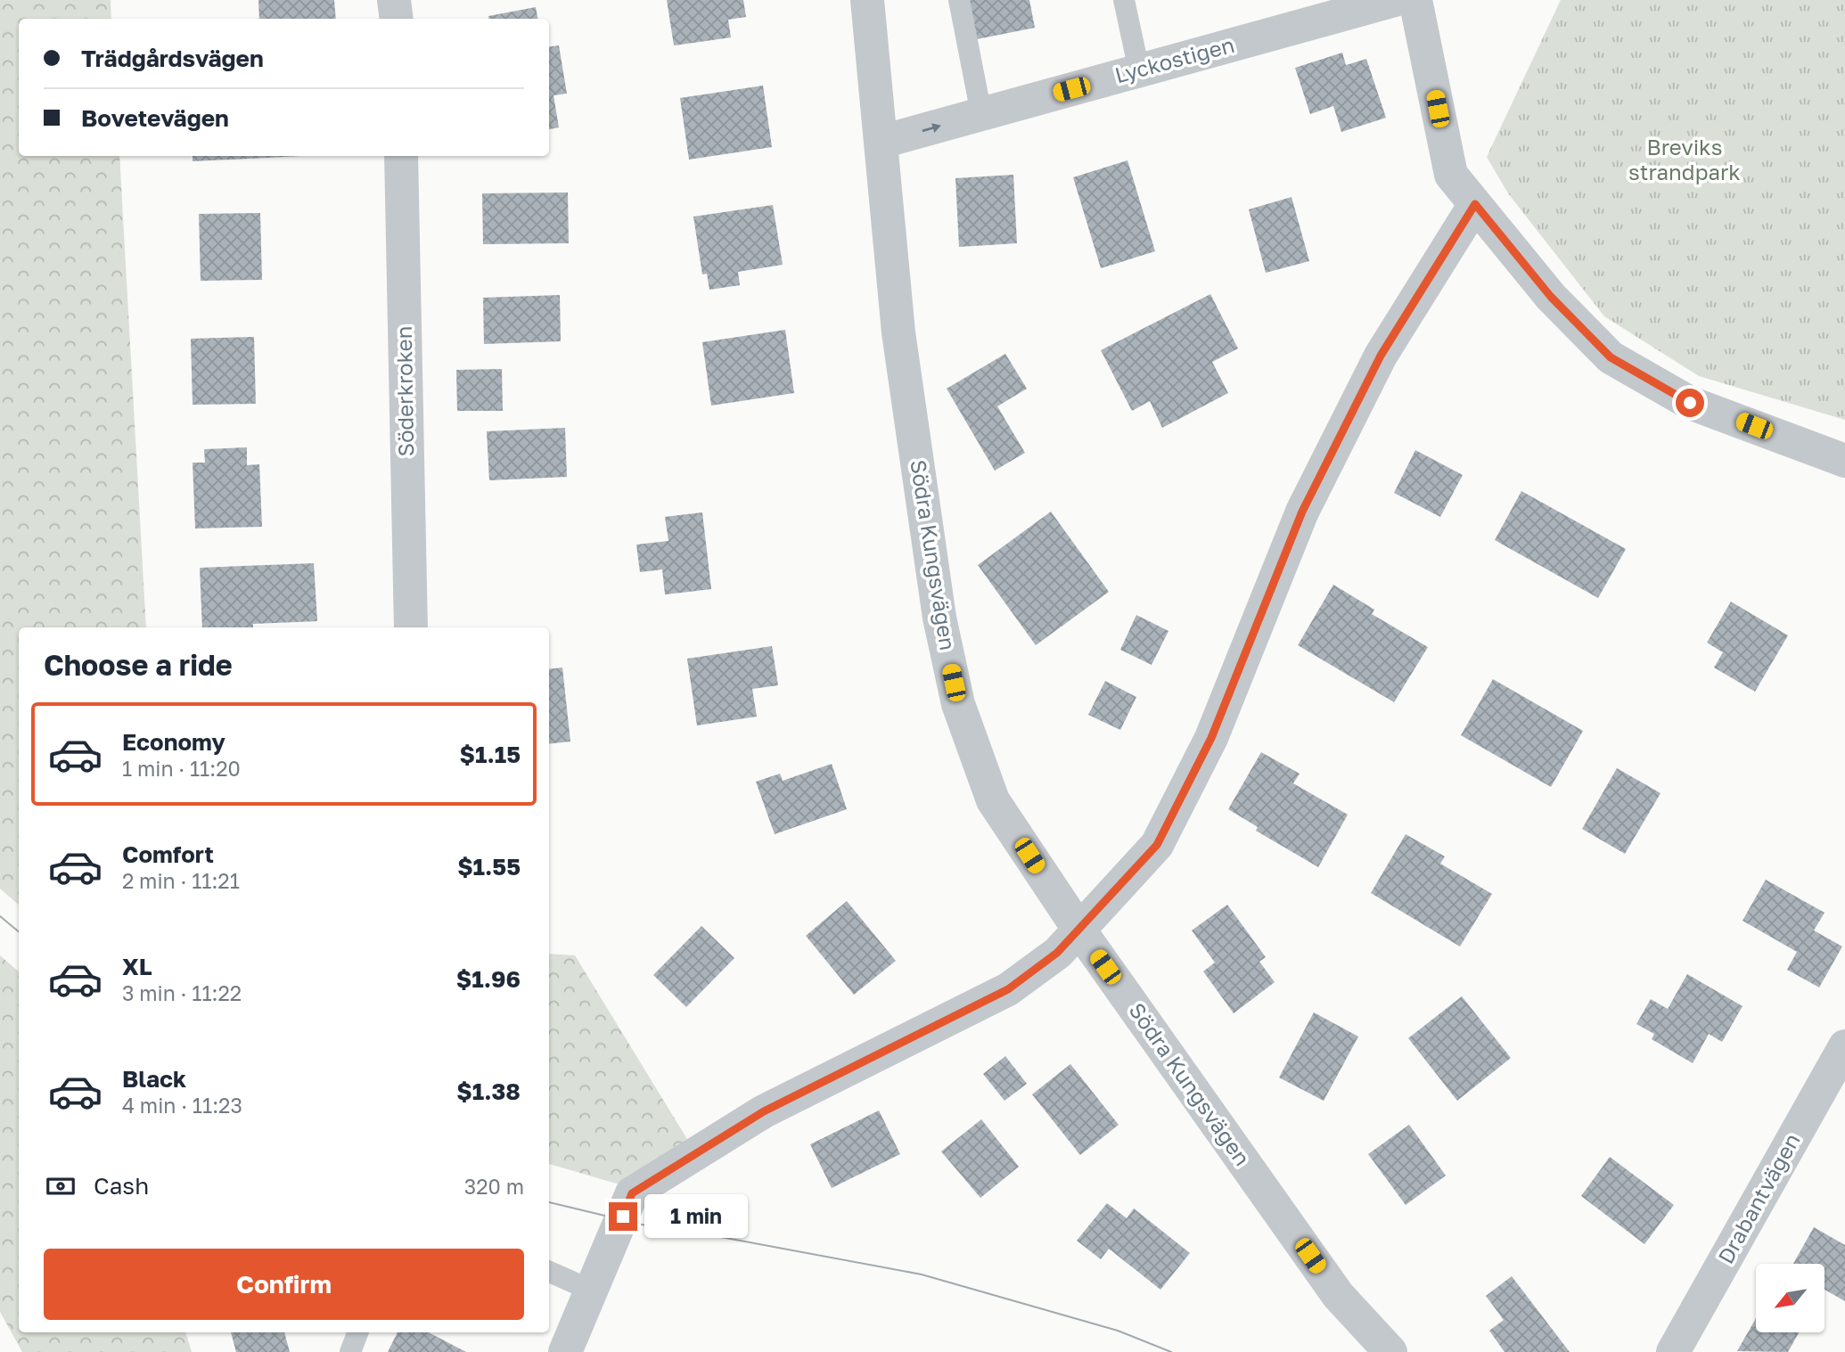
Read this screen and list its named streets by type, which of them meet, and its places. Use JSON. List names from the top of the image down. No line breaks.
{"streets":{"street":["Lyckostigen","Söderkroken","Södra Kungsvägen","Drabantvägen"]},"crossings":[["Lyckostigen","Södra Kungsvägen"]],"parks":["Breviks strandpark"],"north":"bottom left","page":{"banner":["Trädgårdsvägen","Bovetevägen"],"heading":"Choose a ride","list":[{"name":"Economy","note":"1 min · 11:20","value":"$1.15"},{"name":"Comfort","note":"2 min · 11:21","value":"$1.55"},{"name":"XL","note":"3 min · 11:22","value":"$1.96"},{"name":"Black","note":"4 min · 11:23","value":"$1.38"}],"pay":["Cash","320 m"],"bubble":"1 min","buttons":"Confirm"}}
